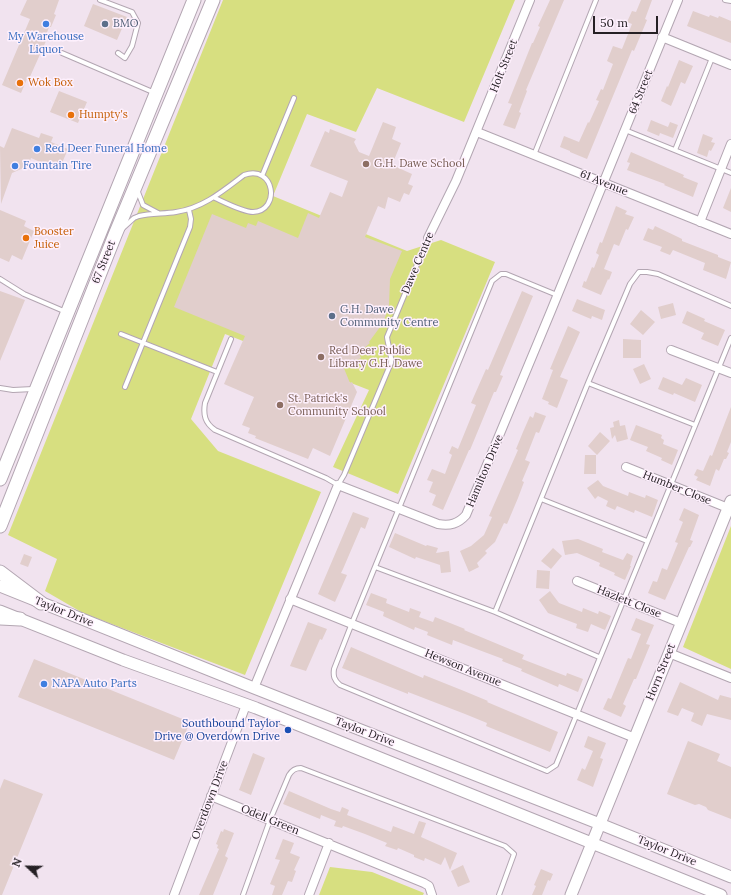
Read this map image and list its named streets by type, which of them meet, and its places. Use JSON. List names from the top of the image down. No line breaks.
{"streets":{"main road":["67 Street","Taylor Drive","Horn Street"],"street":["Holt Street","64 Street","61 Avenue","Dawe Centre","Hamilton Drive","Humber Close","Hazlett Close","Hewson Avenue","Overdown Drive","Odell Green"]},"crossings":[["Holt Street","61 Avenue"],["Holt Street","Dawe Centre"],["64 Street","61 Avenue"],["64 Street","Hamilton Drive"],["61 Avenue","Dawe Centre"],["61 Avenue","Hamilton Drive"],["Dawe Centre","Hamilton Drive"],["Humber Close","Horn Street"],["Hazlett Close","Horn Street"],["Taylor Drive","Horn Street"],["Taylor Drive","Overdown Drive"],["Hewson Avenue","Horn Street"],["Overdown Drive","Odell Green"]],"places":["My Warehouse Liquor","BMO","Wok Box","Humpty's","Red Deer Funeral Home","G.H. Dawe School","Fountain Tire","Booster Juice","G.H. Dawe Community Centre","Red Deer Public Library G.H. Dawe","St. Patrick's Community School","NAPA Auto Parts","Southbound Taylor Drive @ Overdown Drive"],"scale_bar":"50 m","north":"left"}
